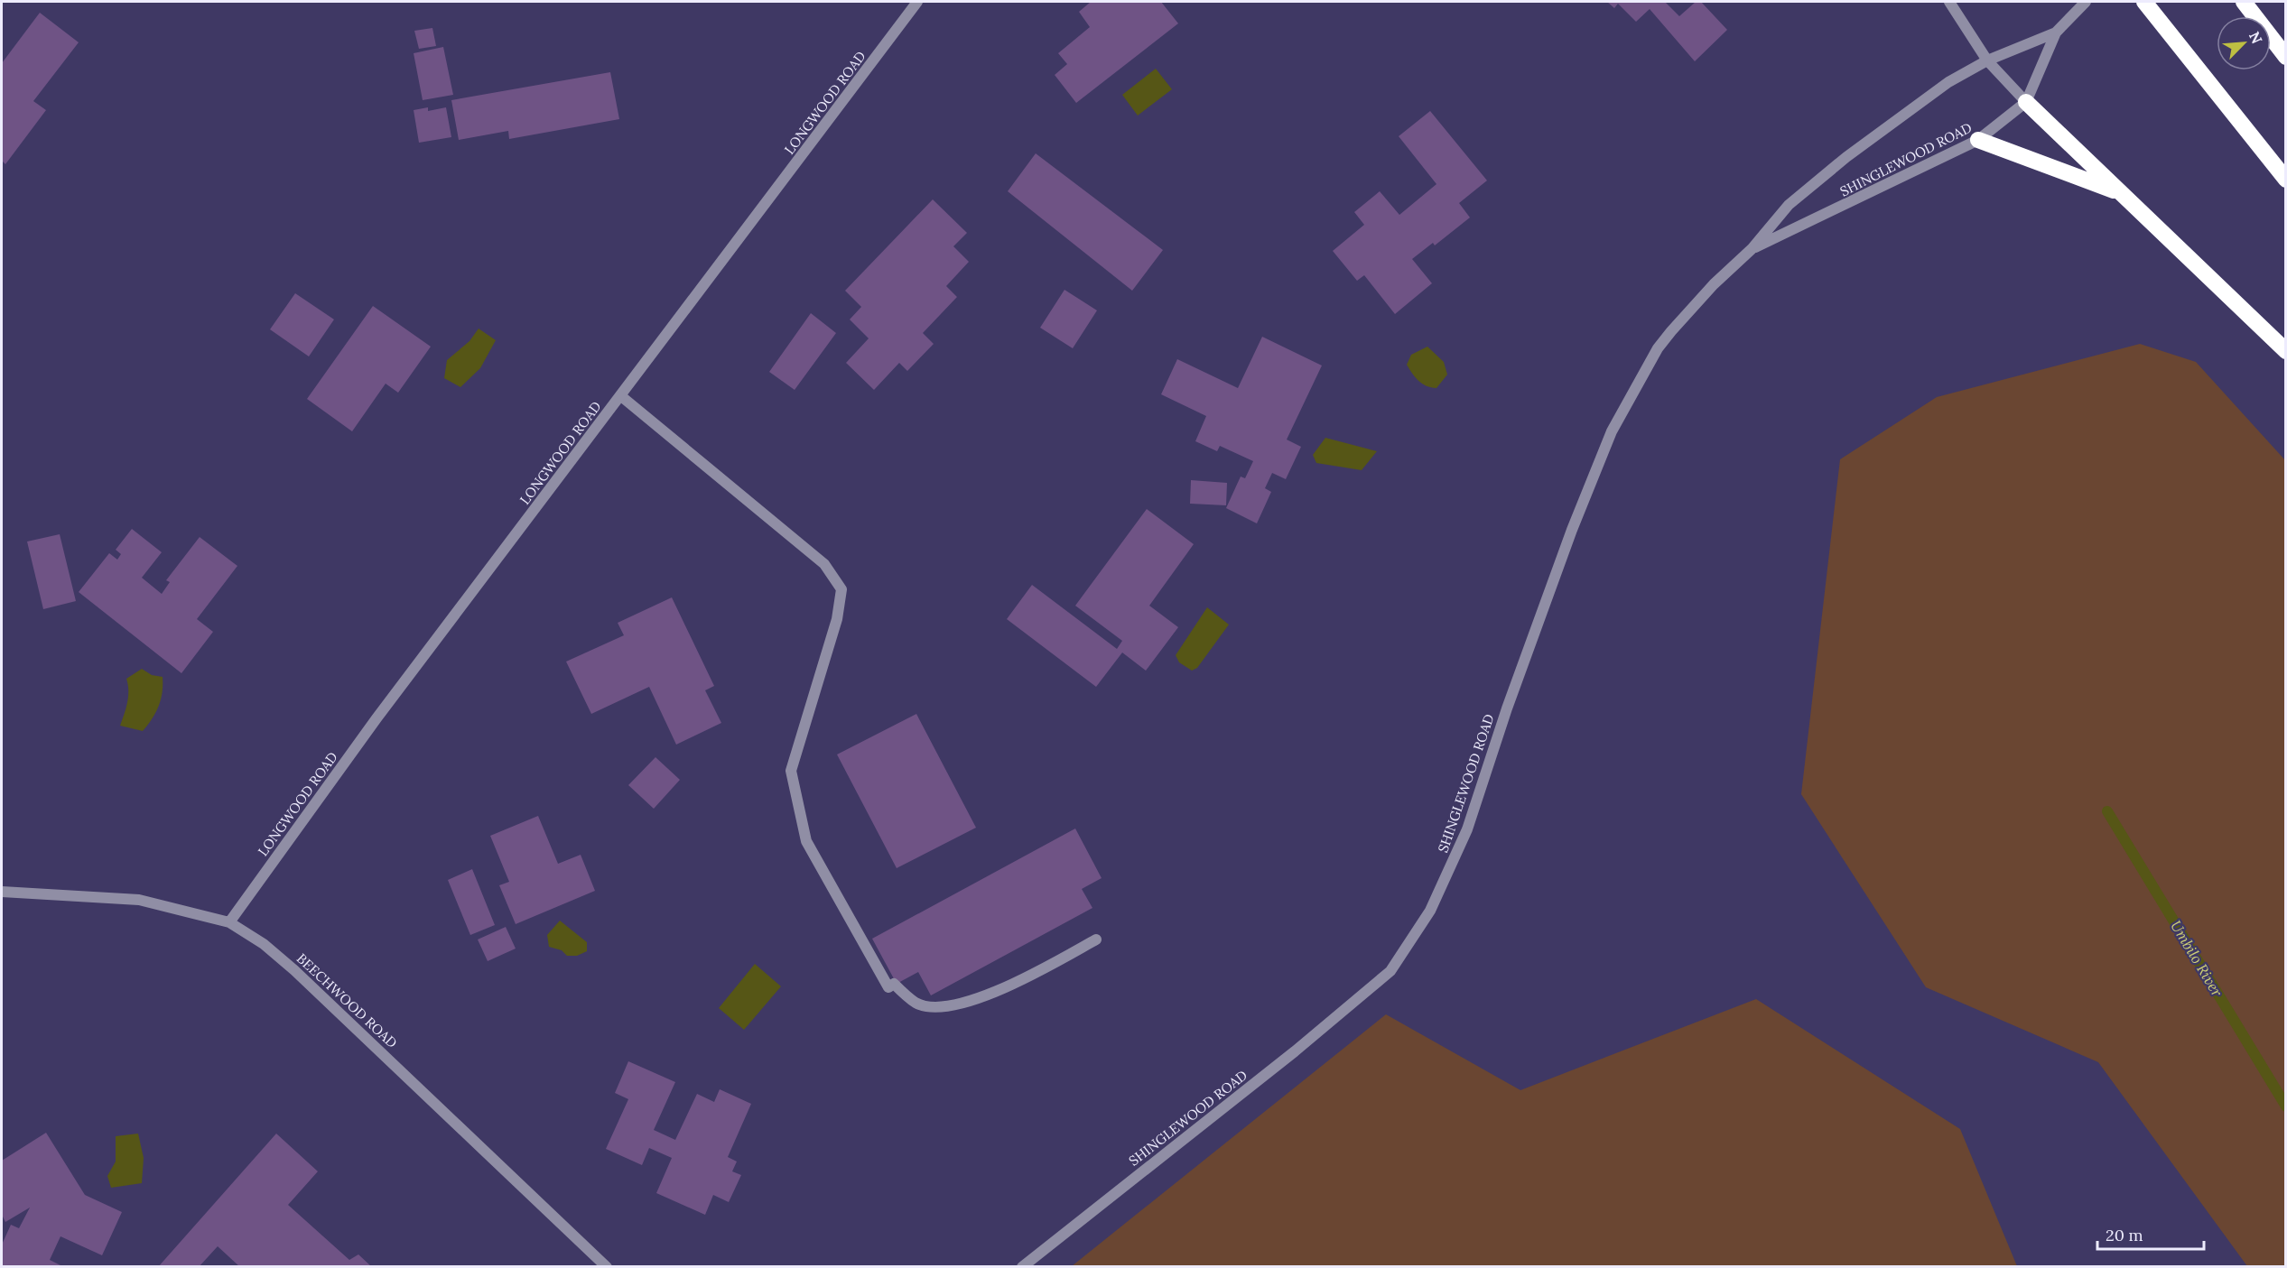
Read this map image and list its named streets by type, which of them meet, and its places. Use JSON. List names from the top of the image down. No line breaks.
{"streets":{"street":["LONGWOOD ROAD","SHINGLEWOOD ROAD","BEECHWOOD ROAD"]},"crossings":[["LONGWOOD ROAD","BEECHWOOD ROAD"]],"water":["Umbilo River"],"scale_bar":"20 m","north":"top right"}
